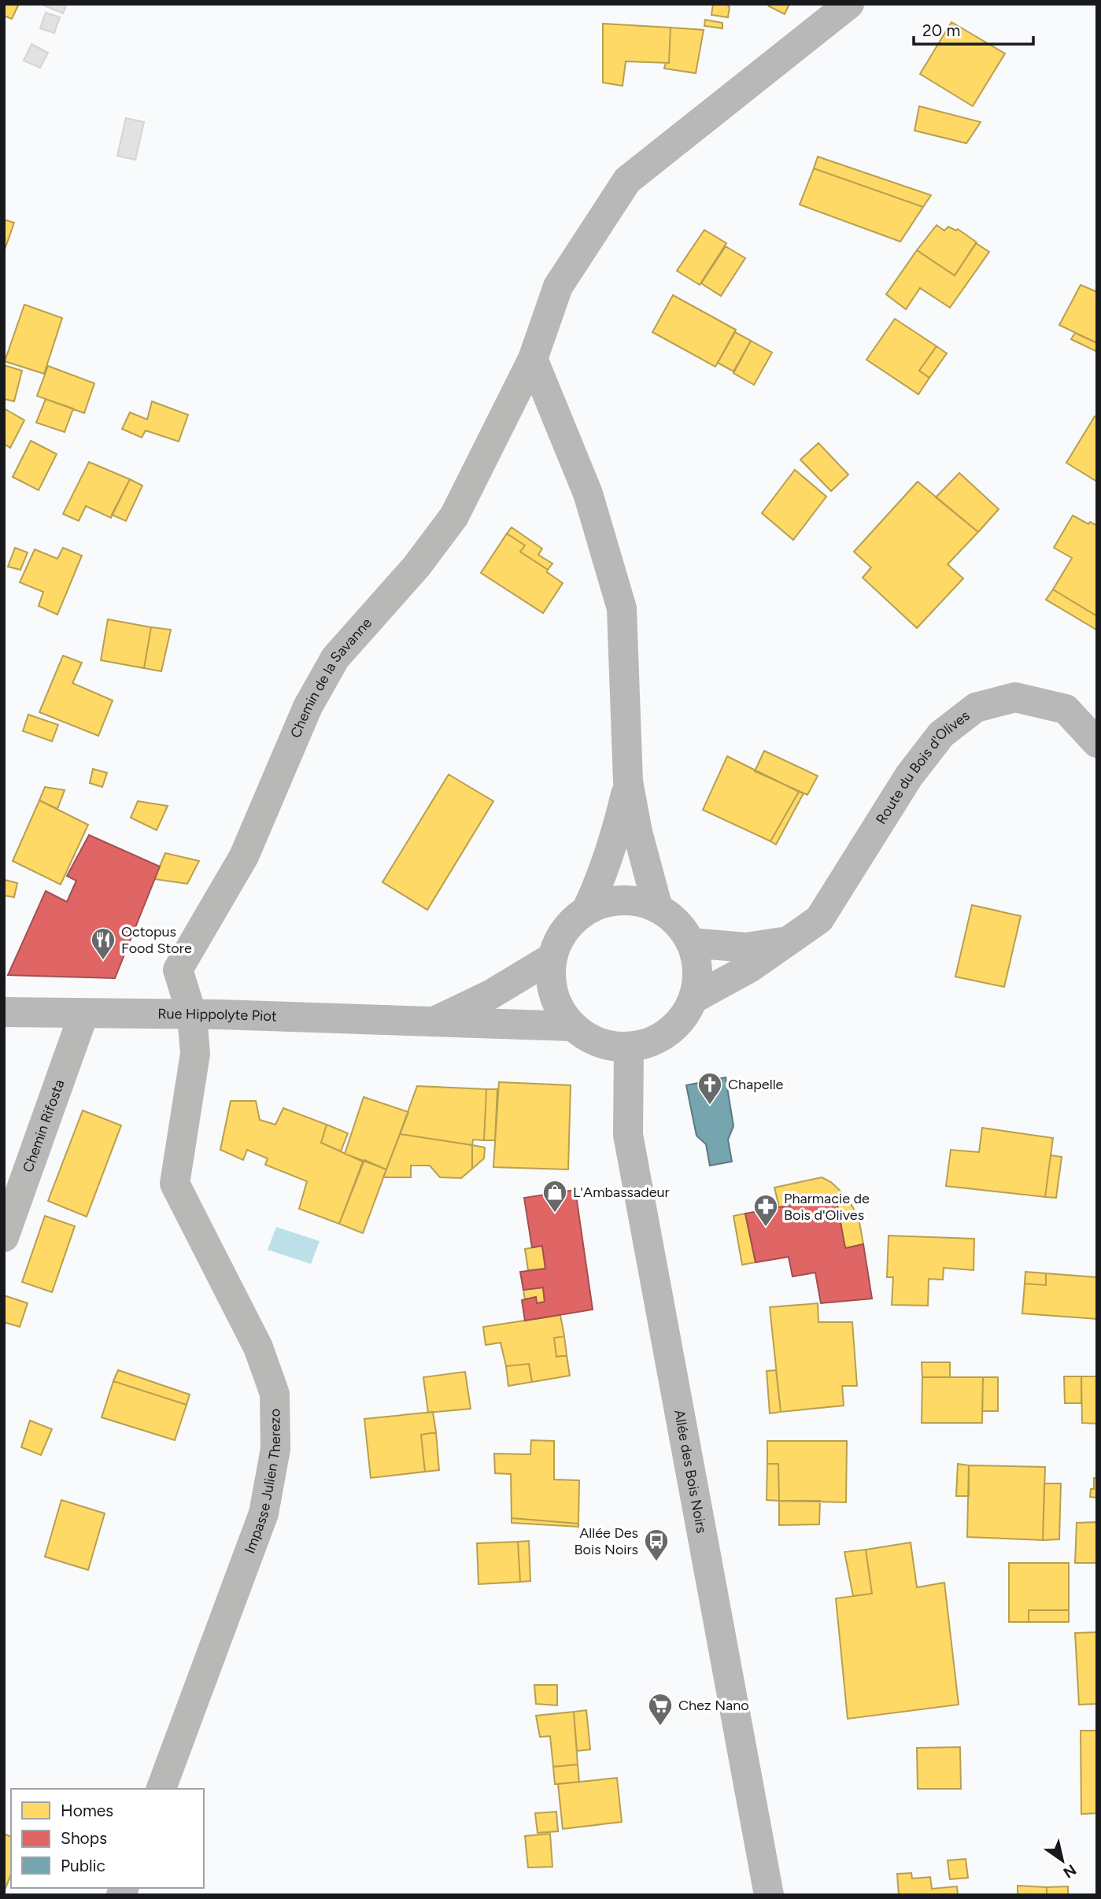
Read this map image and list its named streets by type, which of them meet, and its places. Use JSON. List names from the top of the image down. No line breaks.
{"streets":{"main road":["Route du Bois d'Olives","Rue Hippolyte Piot","Allée des Bois Noirs"],"street":["Chemin de la Savanne","Chemin Rifosta","Impasse Julien Therezo"]},"crossings":[["Chemin de la Savanne","Rue Hippolyte Piot"],["Chemin de la Savanne","Impasse Julien Therezo"],["Route du Bois d'Olives","Rue Hippolyte Piot"],["Route du Bois d'Olives","Allée des Bois Noirs"],["Rue Hippolyte Piot","Chemin Rifosta"],["Rue Hippolyte Piot","Allée des Bois Noirs"],["Rue Hippolyte Piot","Impasse Julien Therezo"]],"places":{"restaurant":["Octopus Food Store"],"church":["Chapelle"],"shop":["L'Ambassadeur"],"pharmacy":["Pharmacie de Bois d'Olives"],"bus stop":["Allée Des Bois Noirs"],"supermarket":["Chez Nano"]},"legend":["Homes","Shops","Public"],"scale_bar":"20 m","north":"bottom right"}
